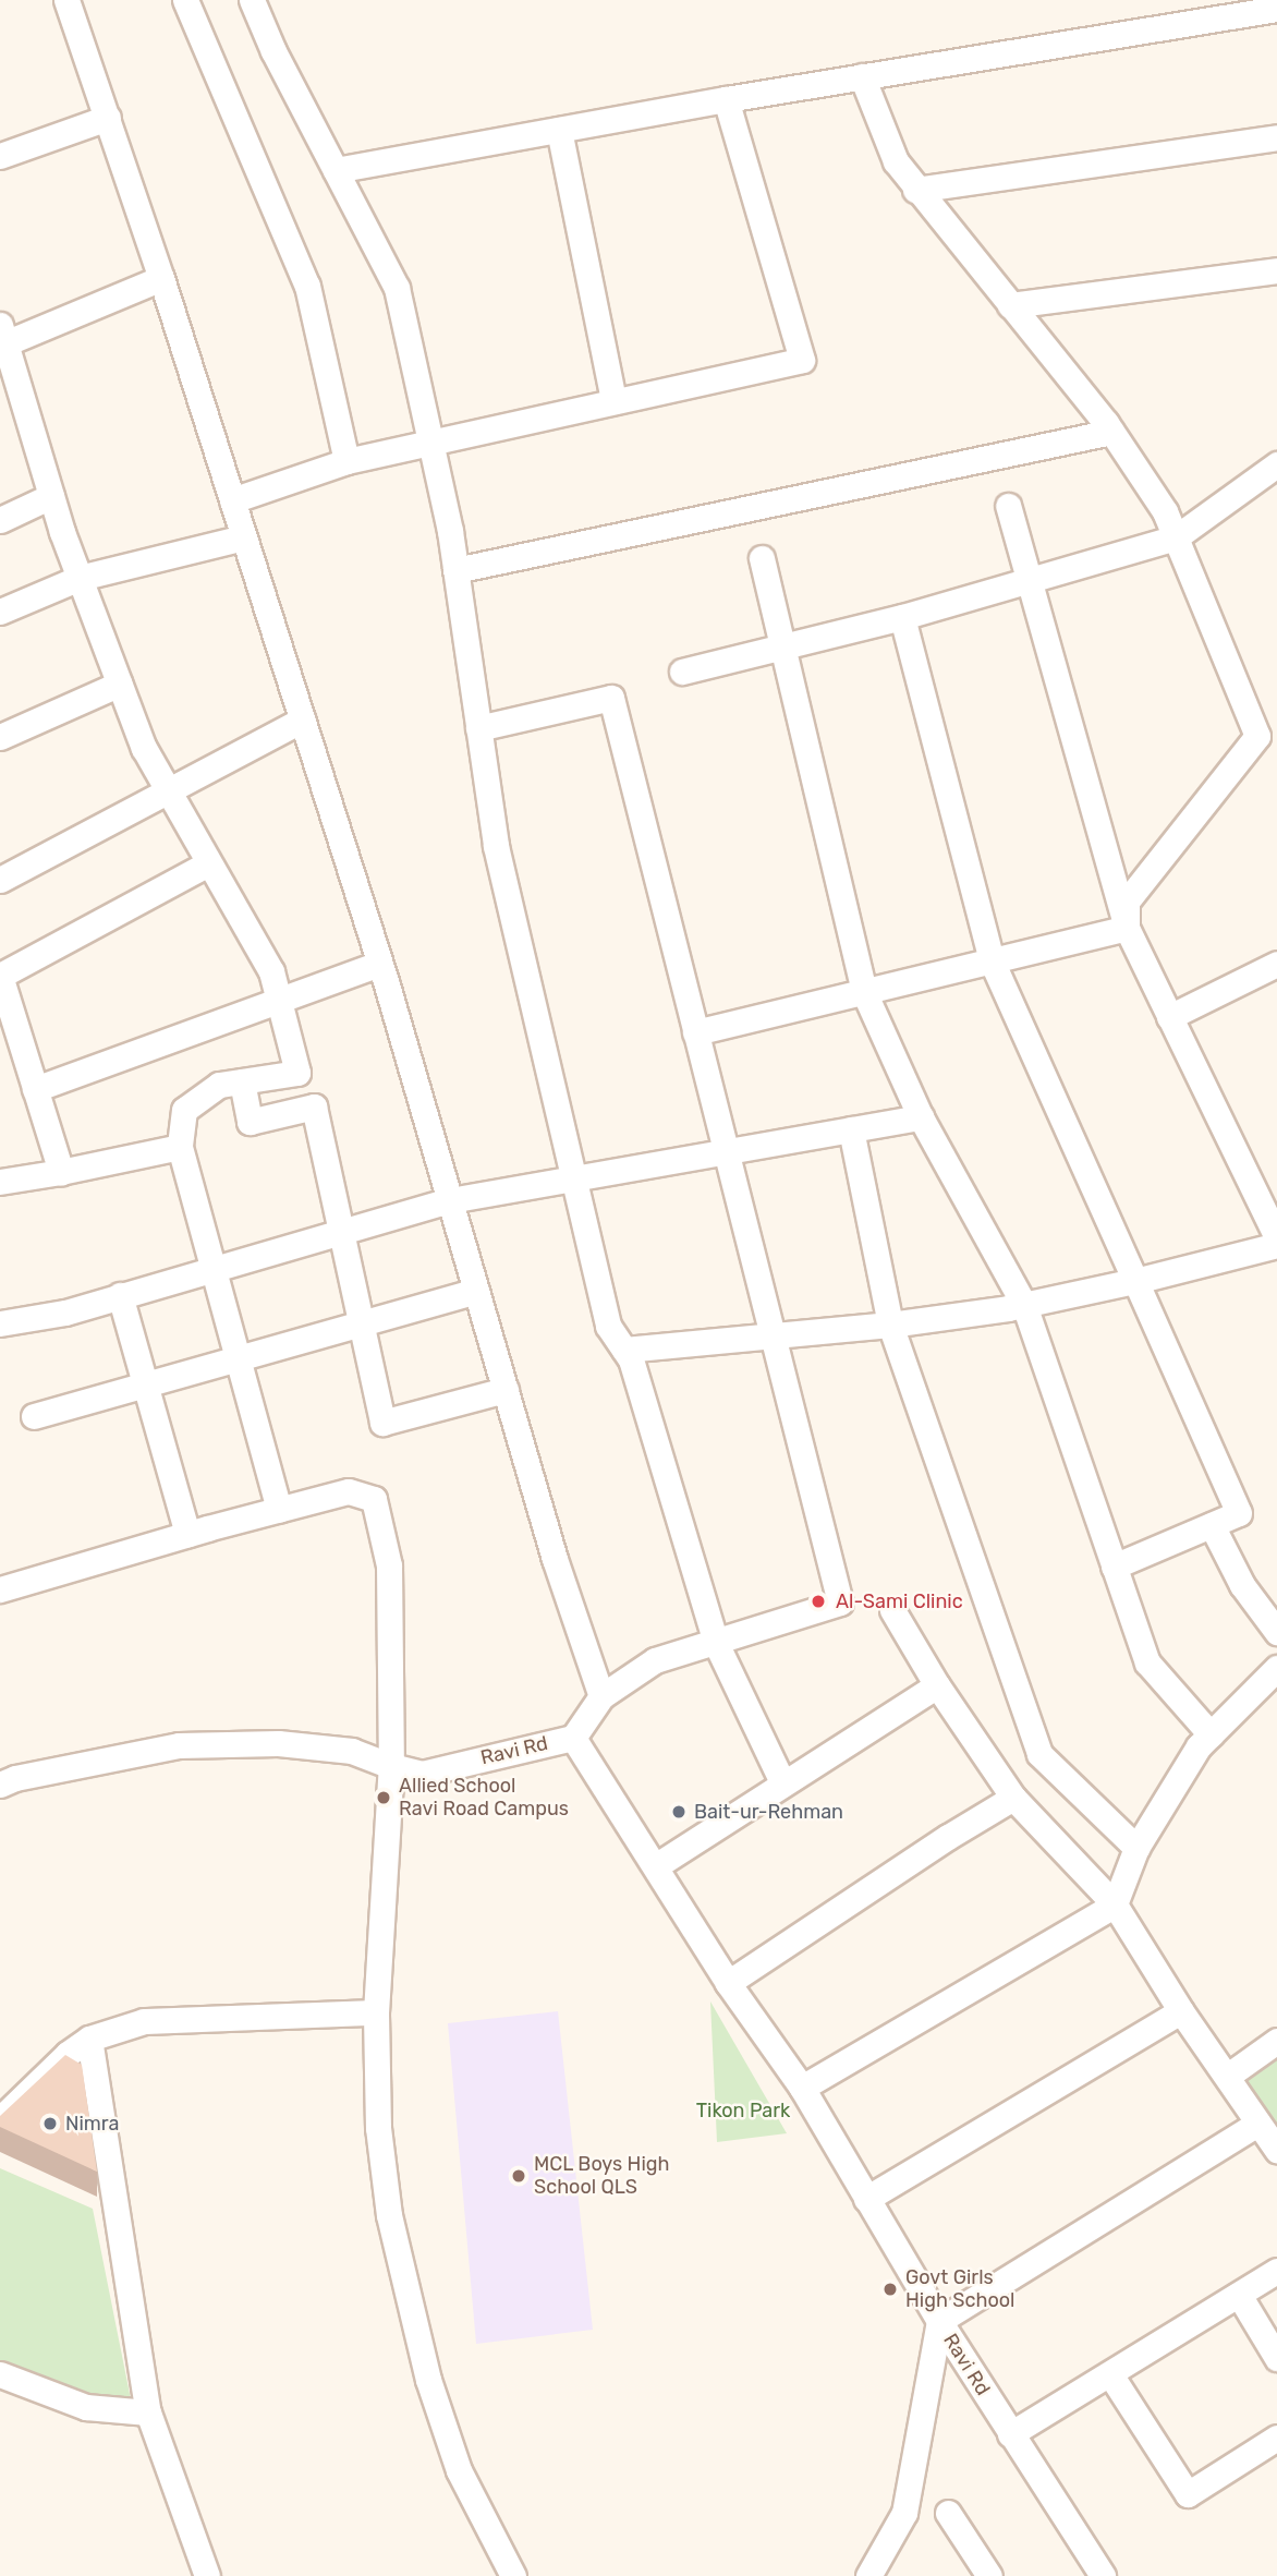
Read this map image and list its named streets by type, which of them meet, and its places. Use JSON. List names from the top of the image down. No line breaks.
{"streets":{"street":["Ravi Rd"]},"parks":["Tikon Park"],"places":["Al-Sami Clinic","Allied School Ravi Road Campus","Bait-ur-Rehman","Nimra","MCL Boys High School QLS","Govt Girls High School"]}
